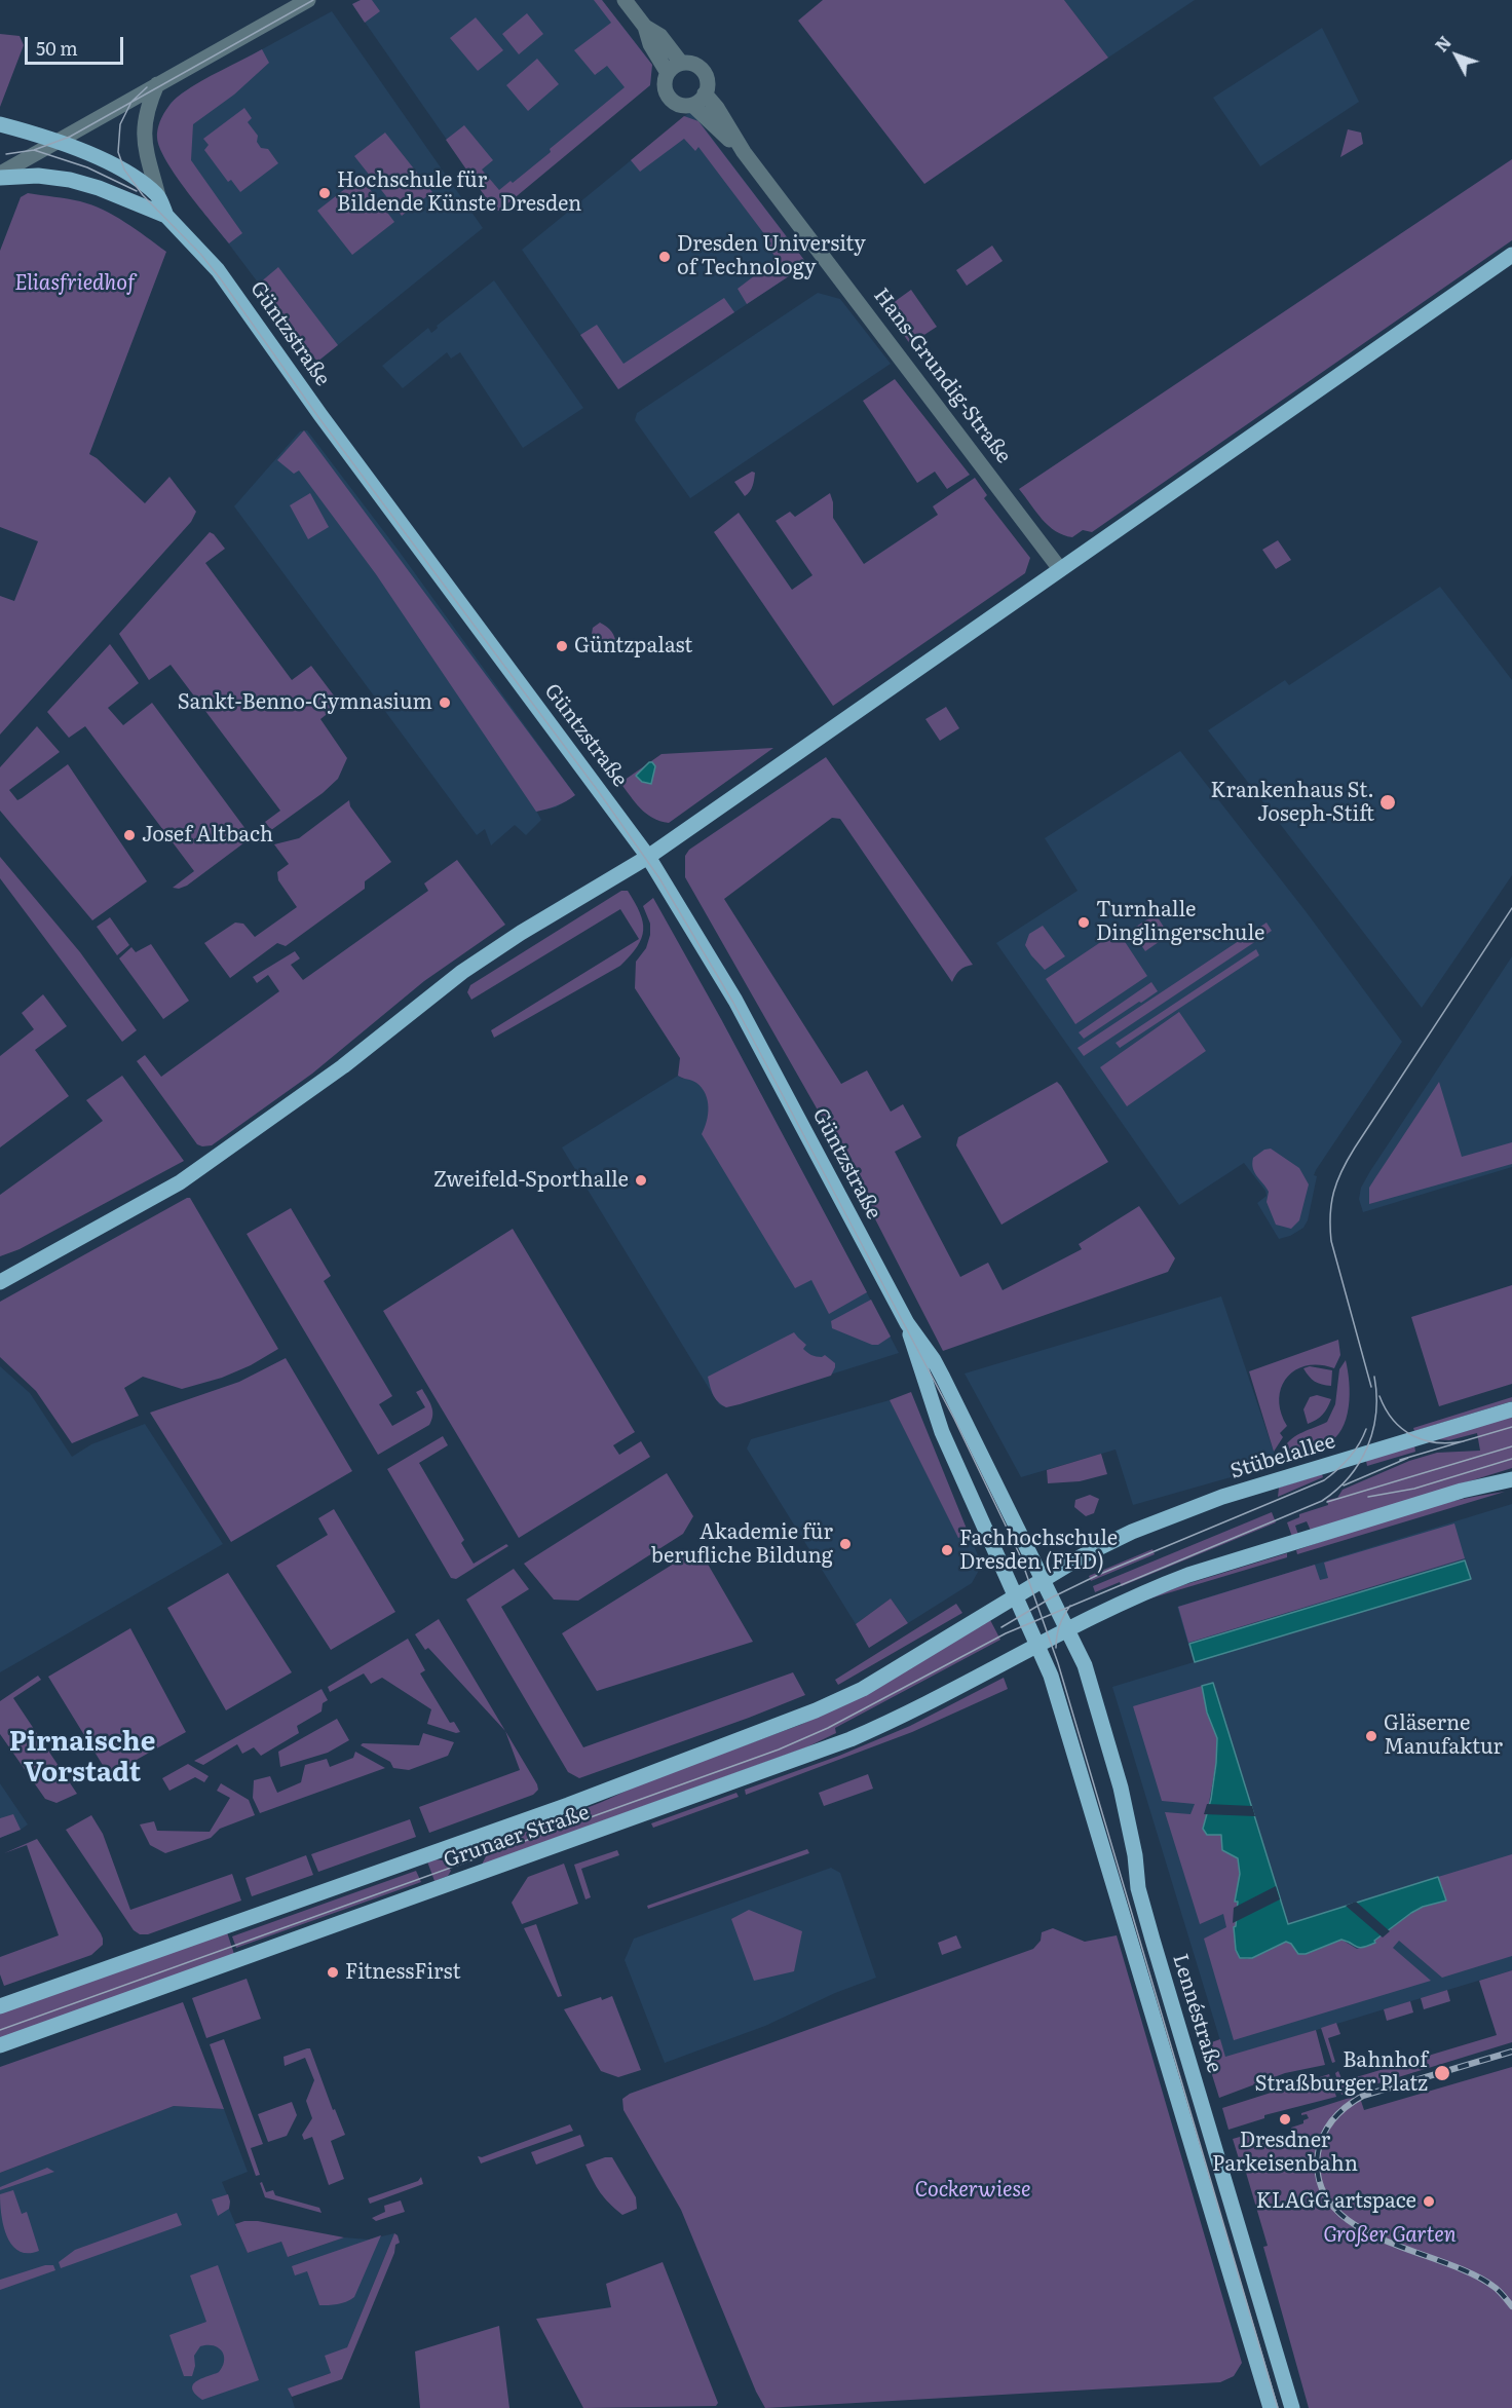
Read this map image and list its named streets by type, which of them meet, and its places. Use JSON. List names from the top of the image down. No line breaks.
{"streets":{"main road":["Güntzstraße","Stübelallee","Grunaer Straße","Lennéstraße"],"street":["Hans-Grundig-Straße"]},"crossings":[["Güntzstraße","Stübelallee"],["Güntzstraße","Grunaer Straße"],["Güntzstraße","Lennéstraße"],["Stübelallee","Grunaer Straße"],["Grunaer Straße","Lennéstraße"]],"districts":["Pirnaische Vorstadt"],"parks":["Eliasfriedhof","Cockerwiese","Großer Garten"],"places":["Hochschule für Bildende Künste Dresden","Dresden University of Technology","Güntzpalast","Sankt-Benno-Gymnasium","Krankenhaus St. Joseph-Stift","Josef Altbach","Turnhalle Dinglingerschule","Zweifeld-Sporthalle","Akademie für berufliche Bildung","Fachhochschule Dresden (FHD)","Gläserne Manufaktur","FitnessFirst","Bahnhof Straßburger Platz","Dresdner Parkeisenbahn","KLAGG artspace"],"scale_bar":"50 m","north":"top left"}
